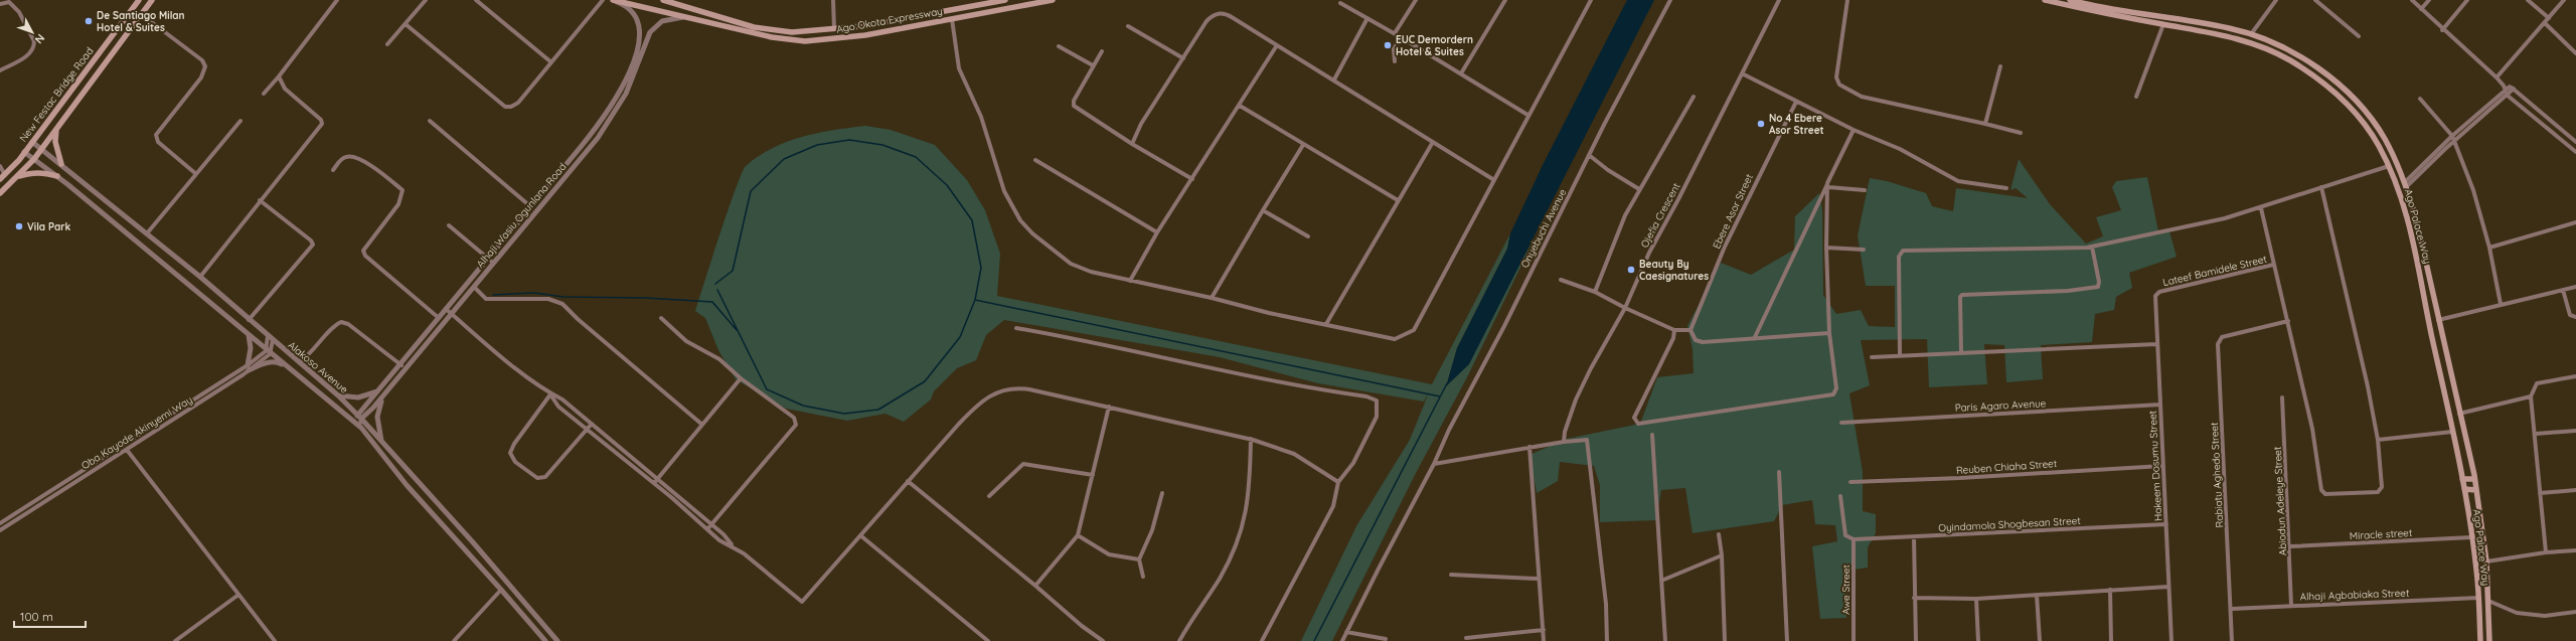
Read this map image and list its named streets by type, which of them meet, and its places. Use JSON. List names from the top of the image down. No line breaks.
{"streets":{"main road":["Ago Okota Expressway","New Festac Bridge Road","Ago Palace Way"],"street":["Ebere Asor Street","Alhaji Wasiu Ogunlana Road","Ojefia Crescent","Onyebuchi Avenue","Lateef Bamidele Street","Alakoso Avenue","Paris Agaro Avenue","Oba Kayode Akinyemi Way","Hakeem Dosumu Street","Reuben Chiaha Street","Rabiatu Aghedo Street","Abiodun Adeleye Street","Oyindamola Shogbesan Street","Miracle street","Awe Street","Alhaji Agbabiaka Street"]},"crossings":[["Ago Okota Expressway","Alhaji Wasiu Ogunlana Road"],["New Festac Bridge Road","Alakoso Avenue"],["Alhaji Wasiu Ogunlana Road","Alakoso Avenue"],["Ago Palace Way","Miracle street"],["Ago Palace Way","Alhaji Agbabiaka Street"],["Lateef Bamidele Street","Hakeem Dosumu Street"],["Alakoso Avenue","Oba Kayode Akinyemi Way"],["Paris Agaro Avenue","Hakeem Dosumu Street"],["Hakeem Dosumu Street","Reuben Chiaha Street"],["Hakeem Dosumu Street","Oyindamola Shogbesan Street"],["Rabiatu Aghedo Street","Alhaji Agbabiaka Street"],["Abiodun Adeleye Street","Miracle street"],["Abiodun Adeleye Street","Alhaji Agbabiaka Street"],["Oyindamola Shogbesan Street","Awe Street"]],"places":["De Santiago Milan Hotel & Suites","EUC Demordern Hotel & Suites","No 4 Ebere Asor Street","Vila Park","Beauty By Caesignatures"],"scale_bar":"100 m","north":"bottom right"}
